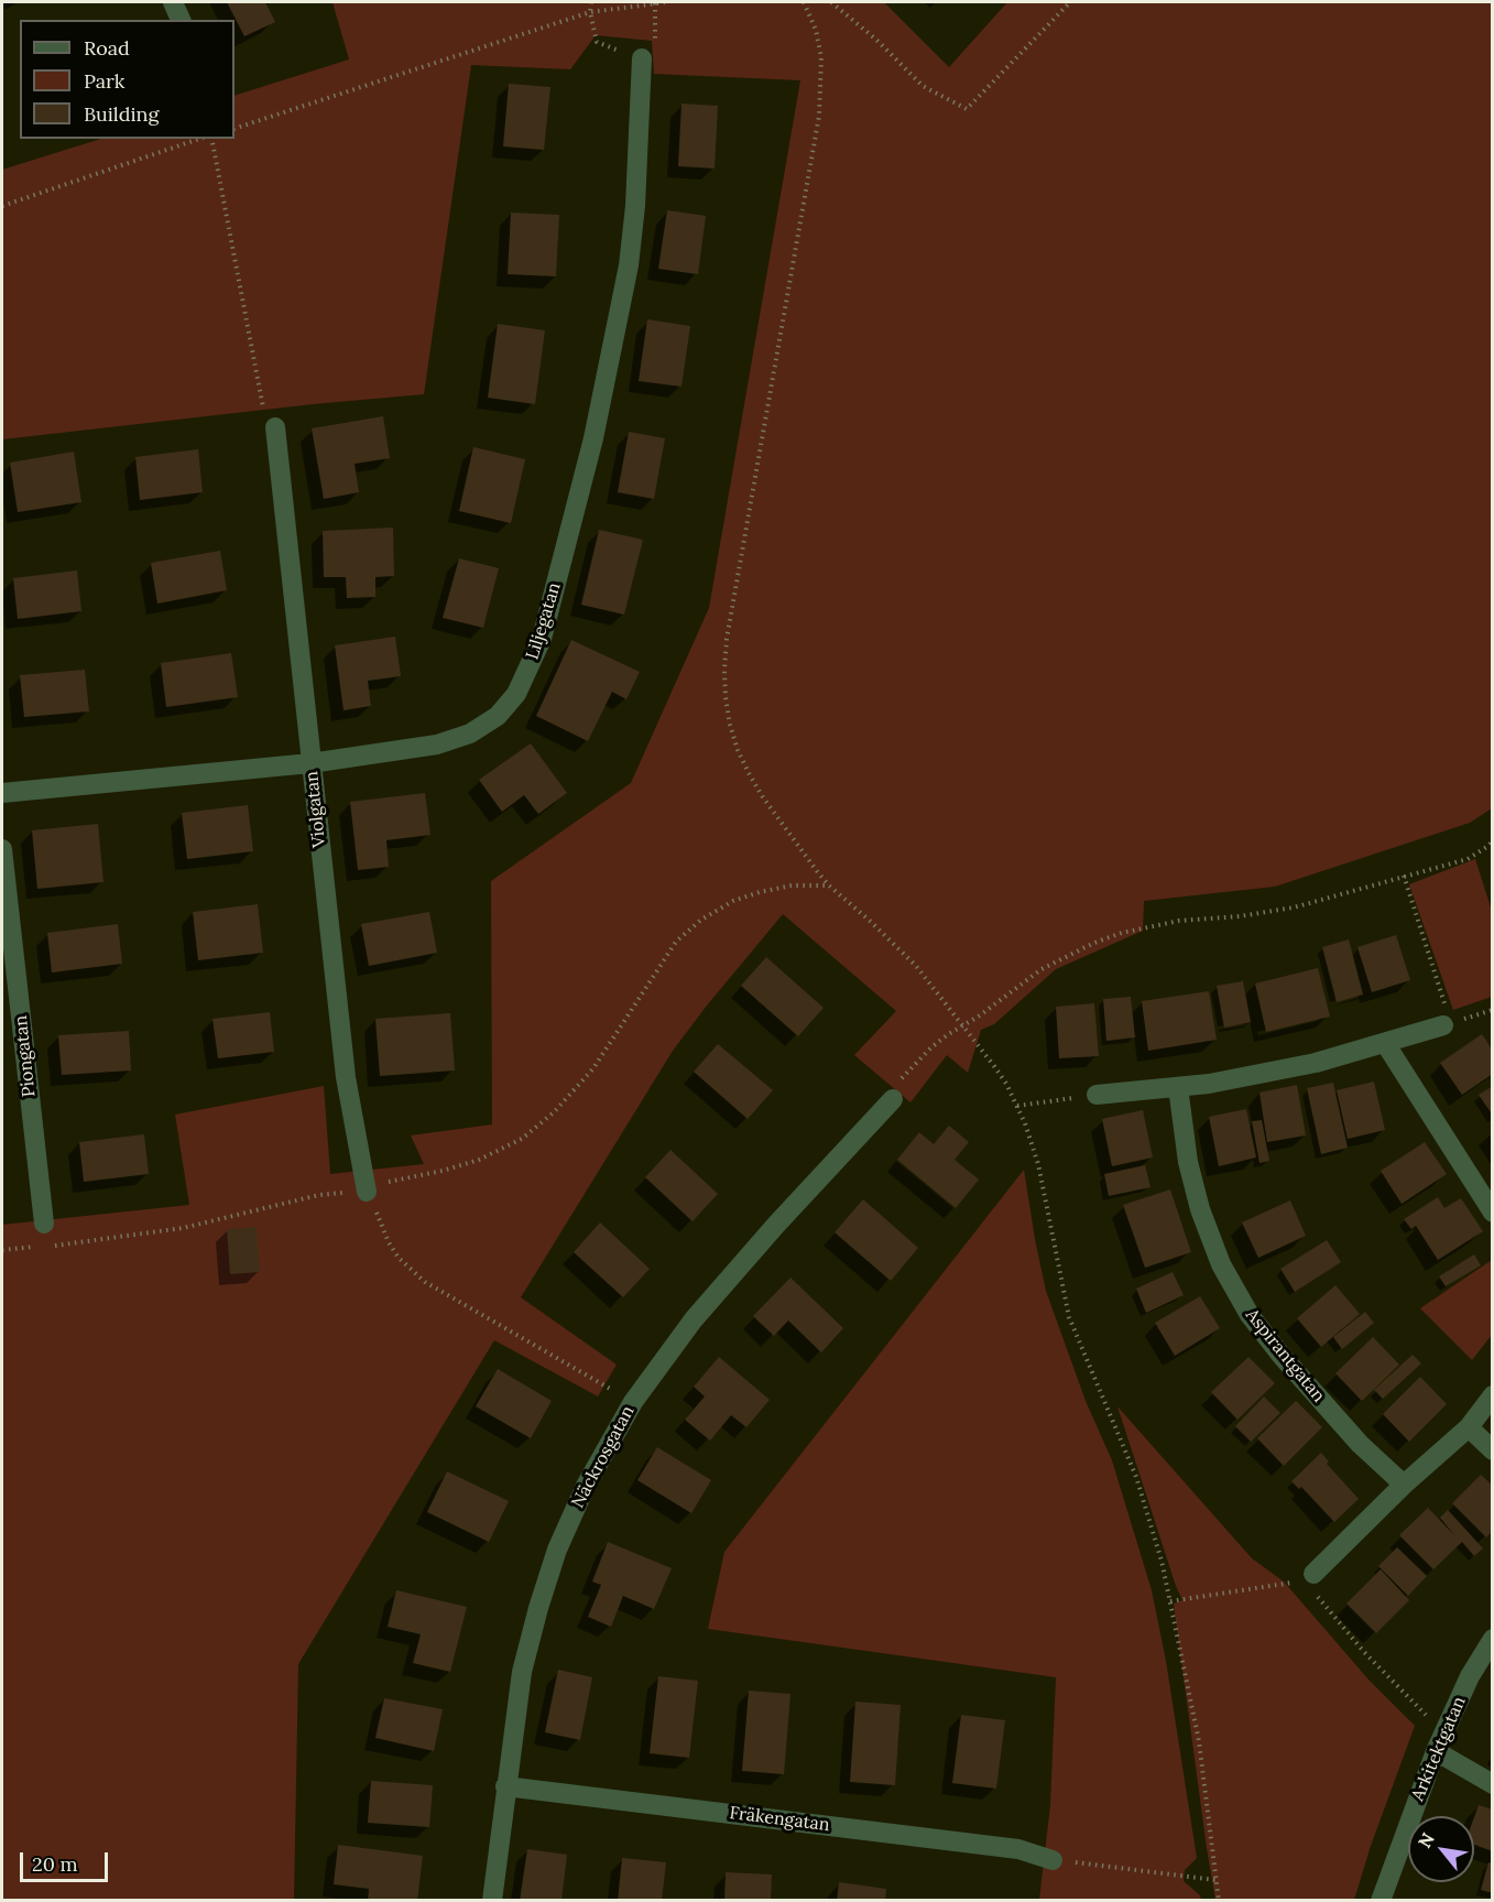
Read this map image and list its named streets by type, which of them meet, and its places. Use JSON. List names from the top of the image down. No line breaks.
{"streets":{"street":["Liljegatan","Violgatan","Piongatan","Aspirantgatan","Näckrosgatan","Arkitektgatan","Fräkengatan"]},"crossings":[["Liljegatan","Violgatan"],["Näckrosgatan","Fräkengatan"]],"legend":["Road","Park","Building"],"scale_bar":"20 m","north":"top left"}
